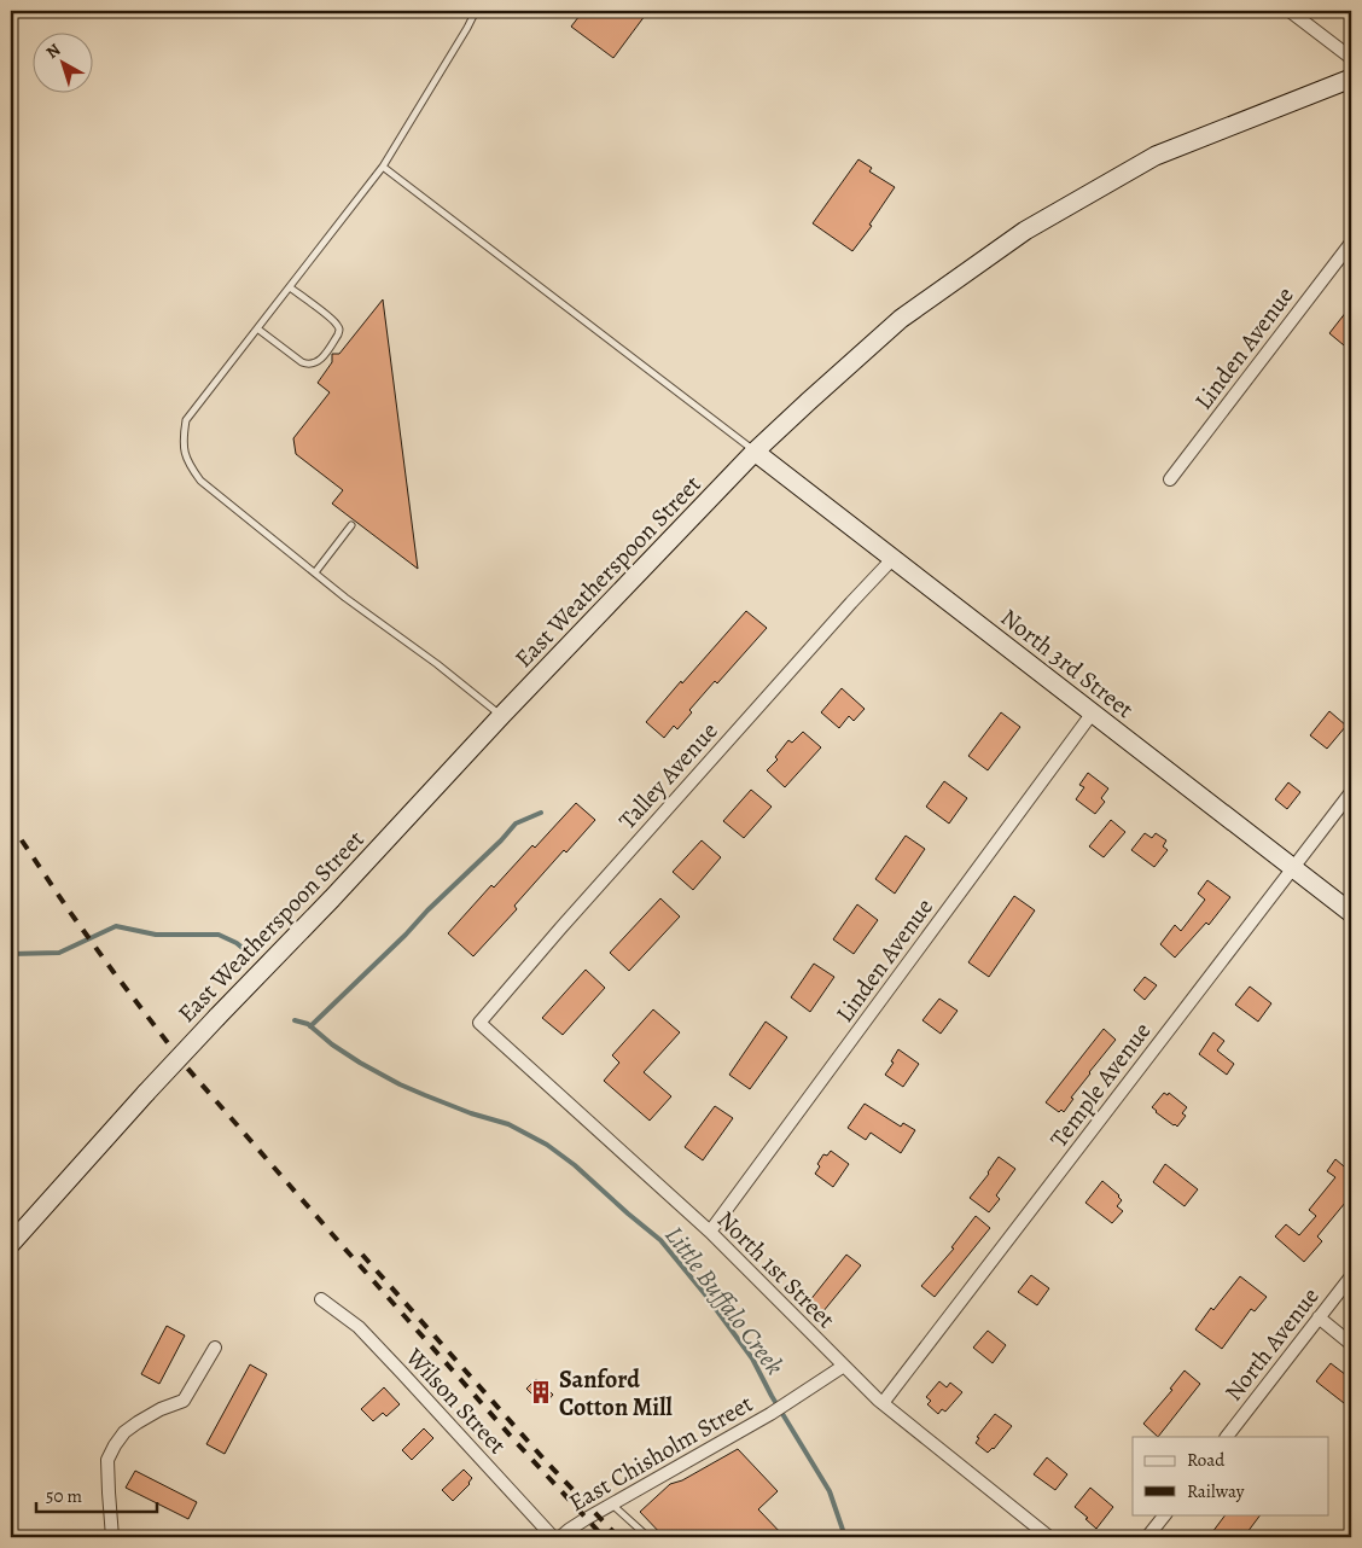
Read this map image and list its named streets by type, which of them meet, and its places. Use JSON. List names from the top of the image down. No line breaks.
{"streets":{"street":["Linden Avenue","East Weatherspoon Street","North 3rd Street","Talley Avenue","Temple Avenue","North 1st Street","North Avenue","Wilson Street","East Chisholm Street"]},"crossings":[["Linden Avenue","North 3rd Street"],["Linden Avenue","North 1st Street"],["East Weatherspoon Street","North 3rd Street"],["North 3rd Street","Talley Avenue"],["North 3rd Street","Temple Avenue"],["Talley Avenue","North 1st Street"],["Temple Avenue","North 1st Street"],["North 1st Street","East Chisholm Street"]],"water":["Little Buffalo Creek"],"places":{"building":["Sanford Cotton Mill"]},"legend":["Road","Railway"],"scale_bar":"50 m","north":"top left"}
